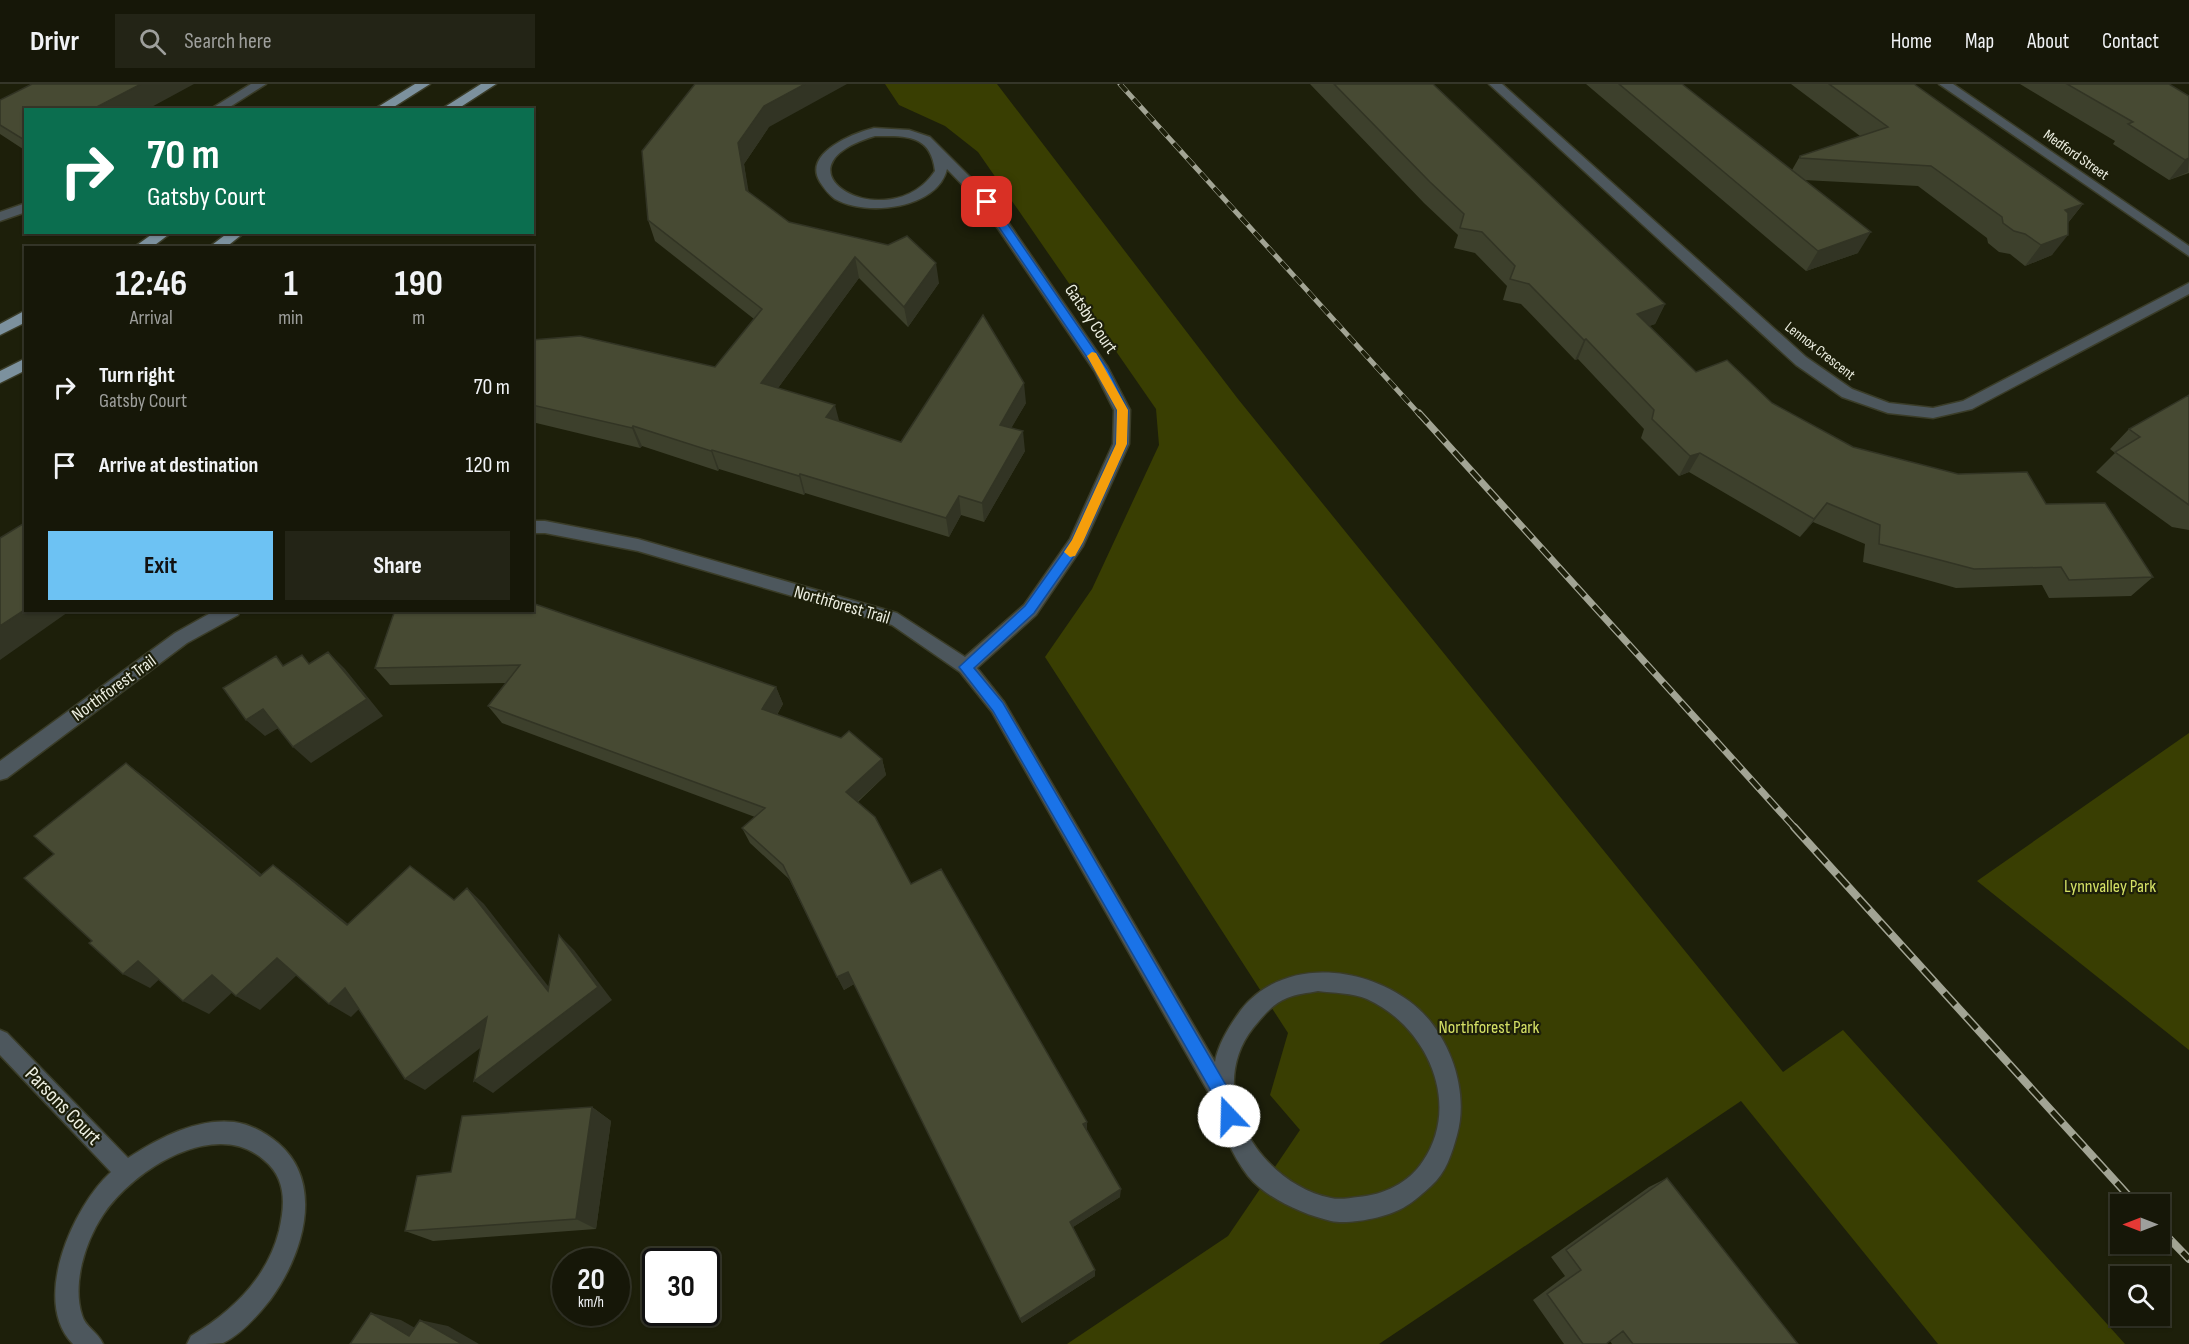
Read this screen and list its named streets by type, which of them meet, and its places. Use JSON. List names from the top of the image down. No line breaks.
{"streets":{"street":["Medford Street","Gatsby Court","Lennox Crescent","Northforest Trail","Parsons Court"]},"crossings":[["Gatsby Court","Northforest Trail"]],"parks":["Lynnvalley Park","Northforest Park"],"north":"left","page":{"header":"Drivr","search":"Search here","nav":["Home","Map","About","Contact"],"turn":["70 m","Gatsby Court"],"eta":["12:46","Arrival","1","min","190","m"],"list":[{"name":"Turn right","note":"Gatsby Court","value":"70 m"},{"name":"Arrive at destination","value":"120 m"}],"buttons":["Exit","Share"],"speed":"20 km/h","limit":"30"}}
